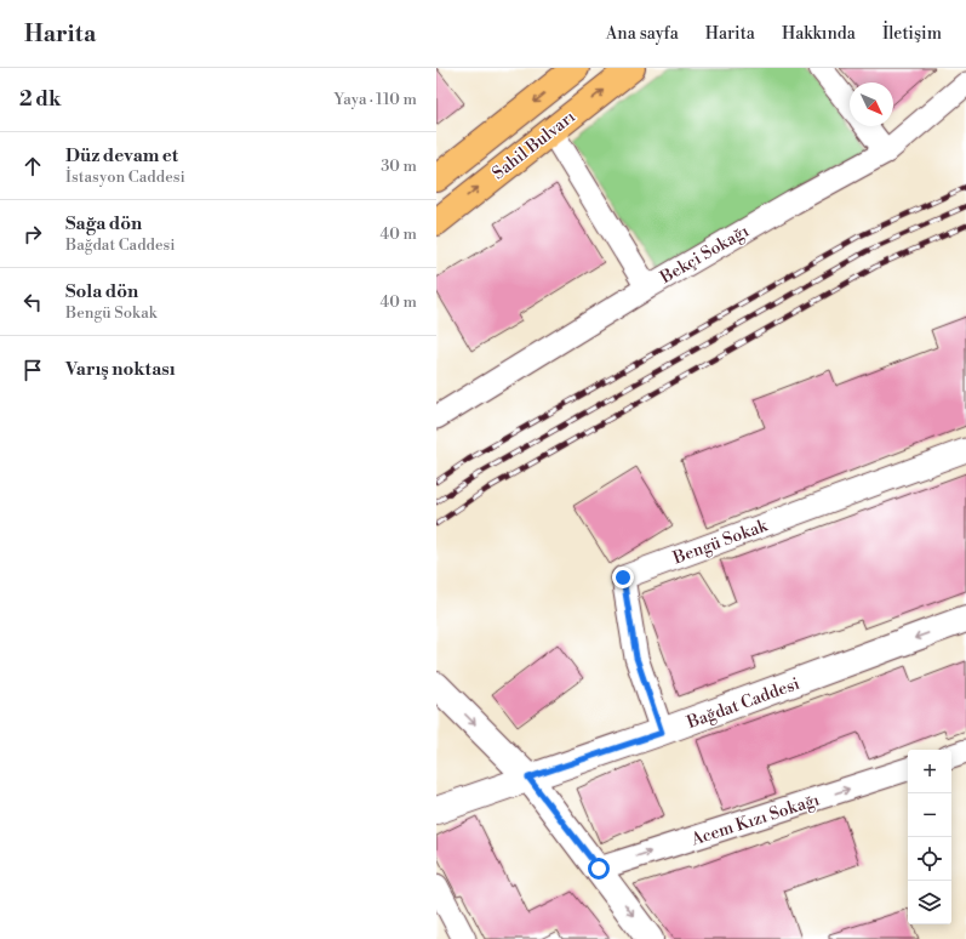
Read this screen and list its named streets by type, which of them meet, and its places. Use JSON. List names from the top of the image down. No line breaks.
{"streets":{"highway":["Sahil Bulvarı"],"street":["Bekçi Sokağı","Bengü Sokak","Bağdat Caddesi","Acem Kızı Sokağı"]},"crossings":[["Bengü Sokak","Bağdat Caddesi"]],"one_way":["Bağdat Caddesi","Acem Kızı Sokağı"],"north":"bottom right","page":{"header":"Harita","nav":["Ana sayfa","Harita","Hakkında","İletişim"],"heading":["2 dk","Yaya · 110 m"],"list":[["Düz devam et","İstasyon Caddesi","30 m"],["Sağa dön","Bağdat Caddesi","40 m"],["Sola dön","Bengü Sokak","40 m"],"Varış noktası"],"map_buttons":["+","−"]}}
